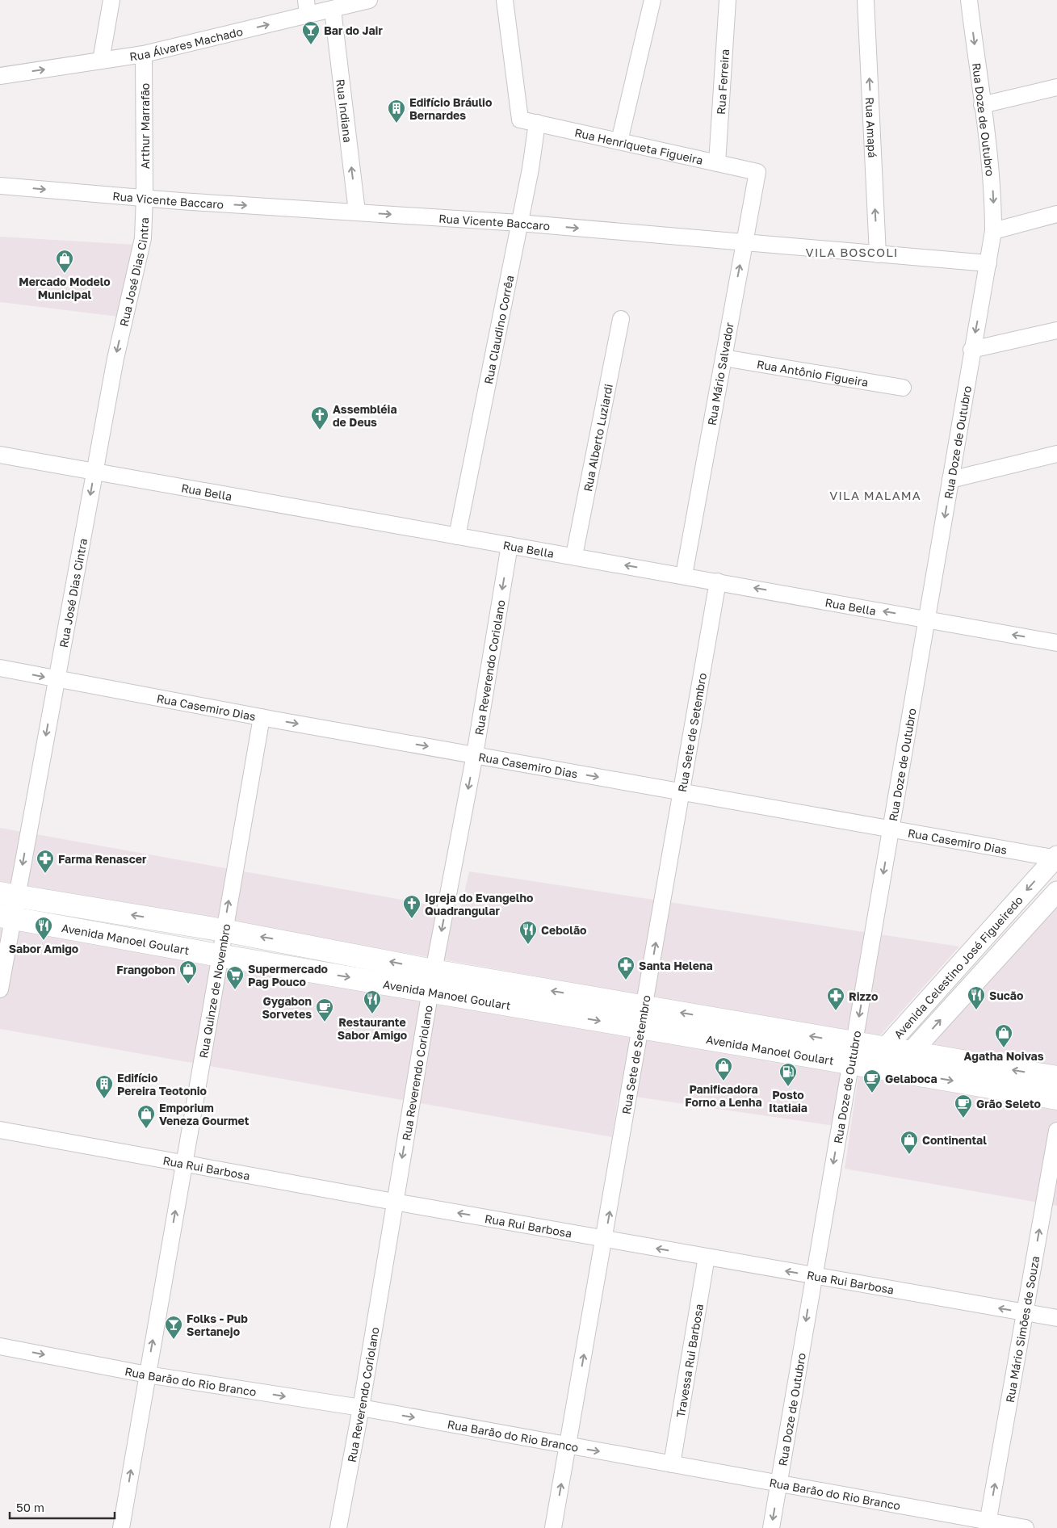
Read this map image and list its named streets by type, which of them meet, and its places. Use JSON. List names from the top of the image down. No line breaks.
{"streets":{"main road":["Avenida Manoel Goulart"],"street":["Rua Álvares Machado","Rua Ferreira","Rua Indiana","Rua Doze de Outubro","Arthur Marrafão","Rua Amapá","Rua Henriqueta Figueira","Rua Vicente Baccaro","Rua José Dias Cintra","Rua Claudino Corrêa","Rua Antônio Figueira","Rua Mário Salvador","Rua Alberto Luziardi","Rua Bella","Rua Reverendo Coriolano","Rua Casemiro Dias","Rua Sete de Setembro","Avenida Celestino José Figueiredo","Rua Quinze de Novembro","Rua Rui Barbosa","Rua Mário Simões de Souza","Travessa Rui Barbosa","Rua Barão do Rio Branco"]},"crossings":[["Rua Álvares Machado","Rua Indiana"],["Rua Álvares Machado","Arthur Marrafão"],["Rua Ferreira","Rua Henriqueta Figueira"],["Rua Indiana","Rua Vicente Baccaro"],["Rua Doze de Outubro","Rua Vicente Baccaro"],["Rua Doze de Outubro","Rua Bella"],["Rua Doze de Outubro","Rua Casemiro Dias"],["Rua Doze de Outubro","Avenida Manoel Goulart"],["Rua Doze de Outubro","Rua Rui Barbosa"],["Rua Doze de Outubro","Rua Barão do Rio Branco"],["Arthur Marrafão","Rua Vicente Baccaro"],["Arthur Marrafão","Rua José Dias Cintra"],["Rua Amapá","Rua Vicente Baccaro"],["Rua Henriqueta Figueira","Rua Claudino Corrêa"],["Rua Henriqueta Figueira","Rua Mário Salvador"],["Rua Vicente Baccaro","Rua José Dias Cintra"],["Rua Vicente Baccaro","Rua Claudino Corrêa"],["Rua Vicente Baccaro","Rua Mário Salvador"],["Rua José Dias Cintra","Rua Bella"],["Rua José Dias Cintra","Rua Casemiro Dias"],["Rua José Dias Cintra","Avenida Manoel Goulart"],["Rua Claudino Corrêa","Rua Bella"],["Rua Antônio Figueira","Rua Mário Salvador"],["Rua Mário Salvador","Rua Bella"],["Rua Alberto Luziardi","Rua Bella"],["Rua Bella","Rua Reverendo Coriolano"],["Rua Bella","Rua Sete de Setembro"],["Rua Reverendo Coriolano","Rua Casemiro Dias"],["Rua Reverendo Coriolano","Avenida Manoel Goulart"],["Rua Reverendo Coriolano","Rua Rui Barbosa"],["Rua Reverendo Coriolano","Rua Barão do Rio Branco"],["Rua Casemiro Dias","Rua Sete de Setembro"],["Rua Casemiro Dias","Avenida Celestino José Figueiredo"],["Rua Casemiro Dias","Rua Quinze de Novembro"],["Rua Sete de Setembro","Avenida Manoel Goulart"],["Rua Sete de Setembro","Rua Rui Barbosa"],["Rua Sete de Setembro","Rua Barão do Rio Branco"],["Avenida Manoel Goulart","Avenida Celestino José Figueiredo"],["Avenida Manoel Goulart","Rua Quinze de Novembro"],["Rua Quinze de Novembro","Rua Rui Barbosa"],["Rua Quinze de Novembro","Rua Barão do Rio Branco"],["Rua Rui Barbosa","Rua Mário Simões de Souza"],["Rua Rui Barbosa","Travessa Rui Barbosa"],["Rua Mário Simões de Souza","Rua Barão do Rio Branco"],["Travessa Rui Barbosa","Rua Barão do Rio Branco"]],"one_way":["Rua Álvares Machado","Rua Indiana","Rua Doze de Outubro","Rua Amapá","Rua Vicente Baccaro","Rua José Dias Cintra","Rua Bella","Rua Reverendo Coriolano","Rua Casemiro Dias","Rua Sete de Setembro","Rua Quinze de Novembro","Rua Rui Barbosa","Rua Mário Simões de Souza","Rua Barão do Rio Branco"],"districts":["VILA BOSCOLI","VILA MALAMA"],"places":{"bar":["Bar do Jair","Folks - Pub Sertanejo"],"building":["Edifício Bráulio Bernardes","Edifício Pereira Teotonio"],"shop":["Mercado Modelo Municipal","Frangobon","Agatha Noivas","Panificadora Forno a Lenha","Emporium Veneza Gourmet","Continental"],"church":["Assembléia de Deus","Igreja do Evangelho Quadrangular"],"pharmacy":["Farma Renascer","Santa Helena","Rizzo"],"restaurant":["Sabor Amigo","Cebolão","Sucão","Restaurante Sabor Amigo"],"supermarket":["Supermercado Pag Pouco"],"cafe":["Gygabon Sorvetes","Gelaboca","Grão Seleto"],"fuel station":["Posto Itatiaia"]},"scale_bar":"50 m"}
